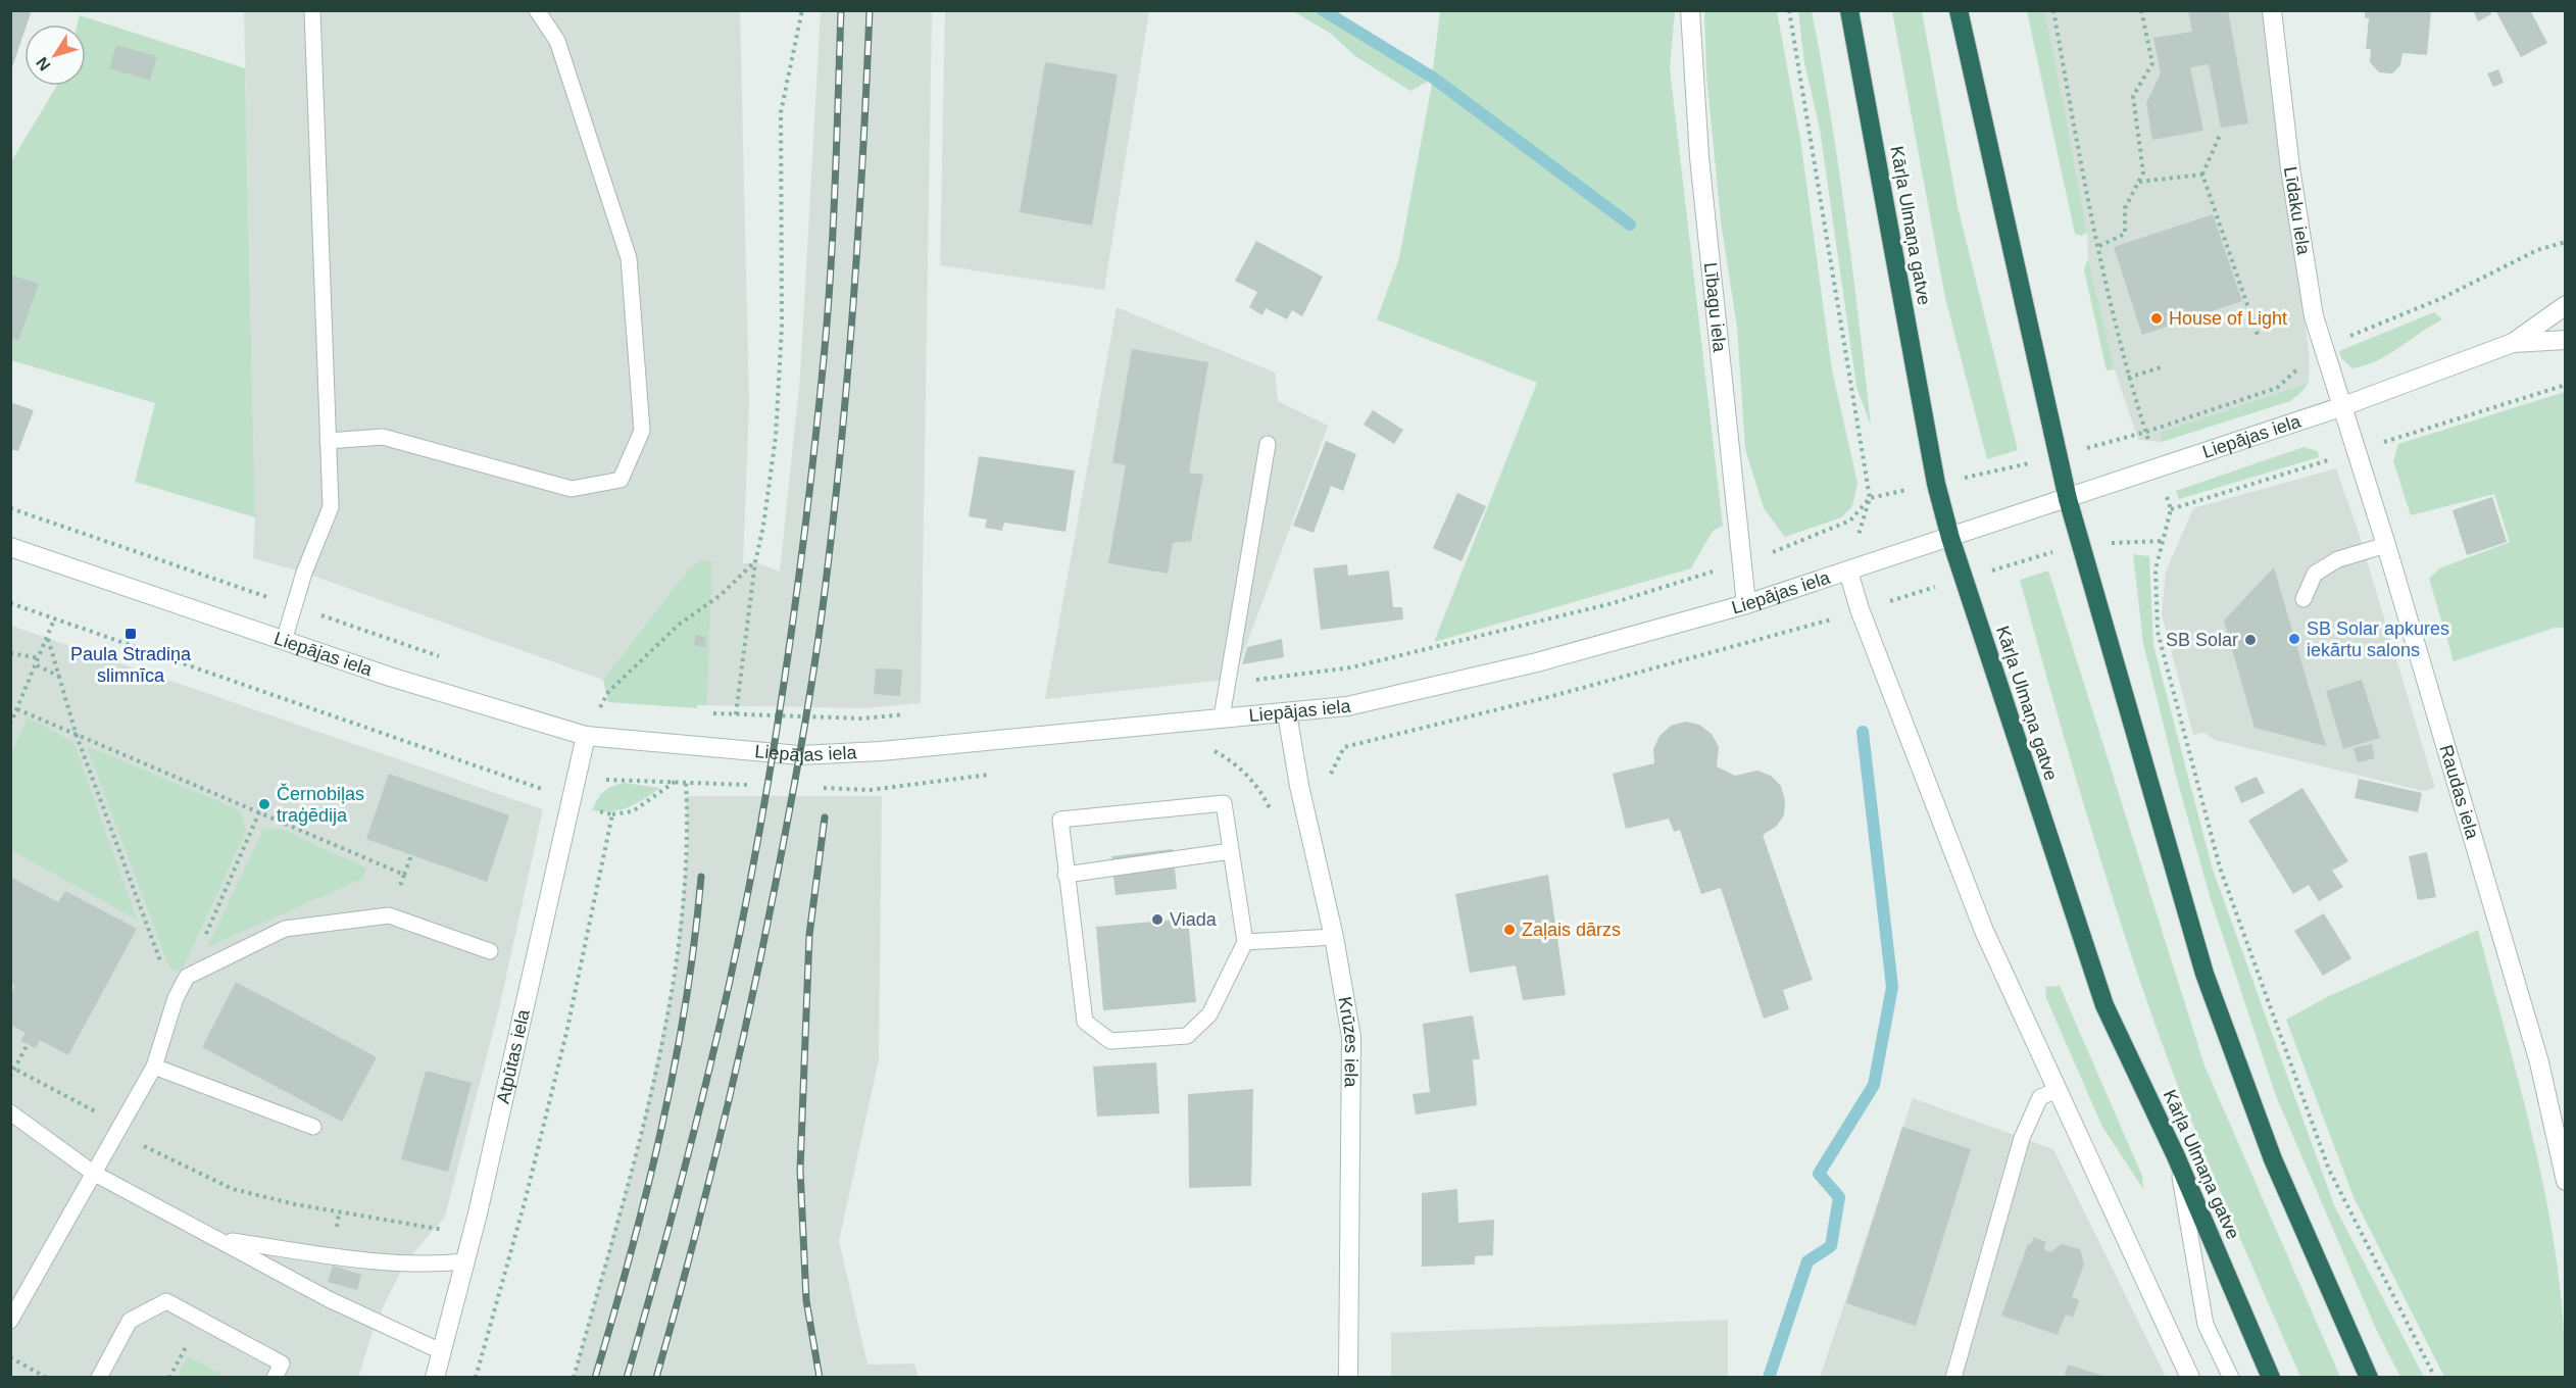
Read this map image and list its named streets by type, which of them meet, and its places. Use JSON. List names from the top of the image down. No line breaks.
{"streets":{"highway":["Kārļa Ulmaņa gatve"],"street":["Līdaku iela","Lībagu iela","Liepājas iela","Raudas iela","Krūzes iela","Atpūtas iela"]},"crossings":[["Līdaku iela","Liepājas iela"],["Līdaku iela","Raudas iela"],["Kārļa Ulmaņa gatve","Liepājas iela"],["Lībagu iela","Liepājas iela"],["Liepājas iela","Raudas iela"],["Liepājas iela","Krūzes iela"],["Liepājas iela","Atpūtas iela"]],"places":{"other":["House of Light","SB Solar apkures iekārtu salons","SB Solar","Černobiļas traģēdija","Viada","Zaļais dārzs"],"transit":["Paula Stradiņa slimnīca"]},"north":"bottom left"}
